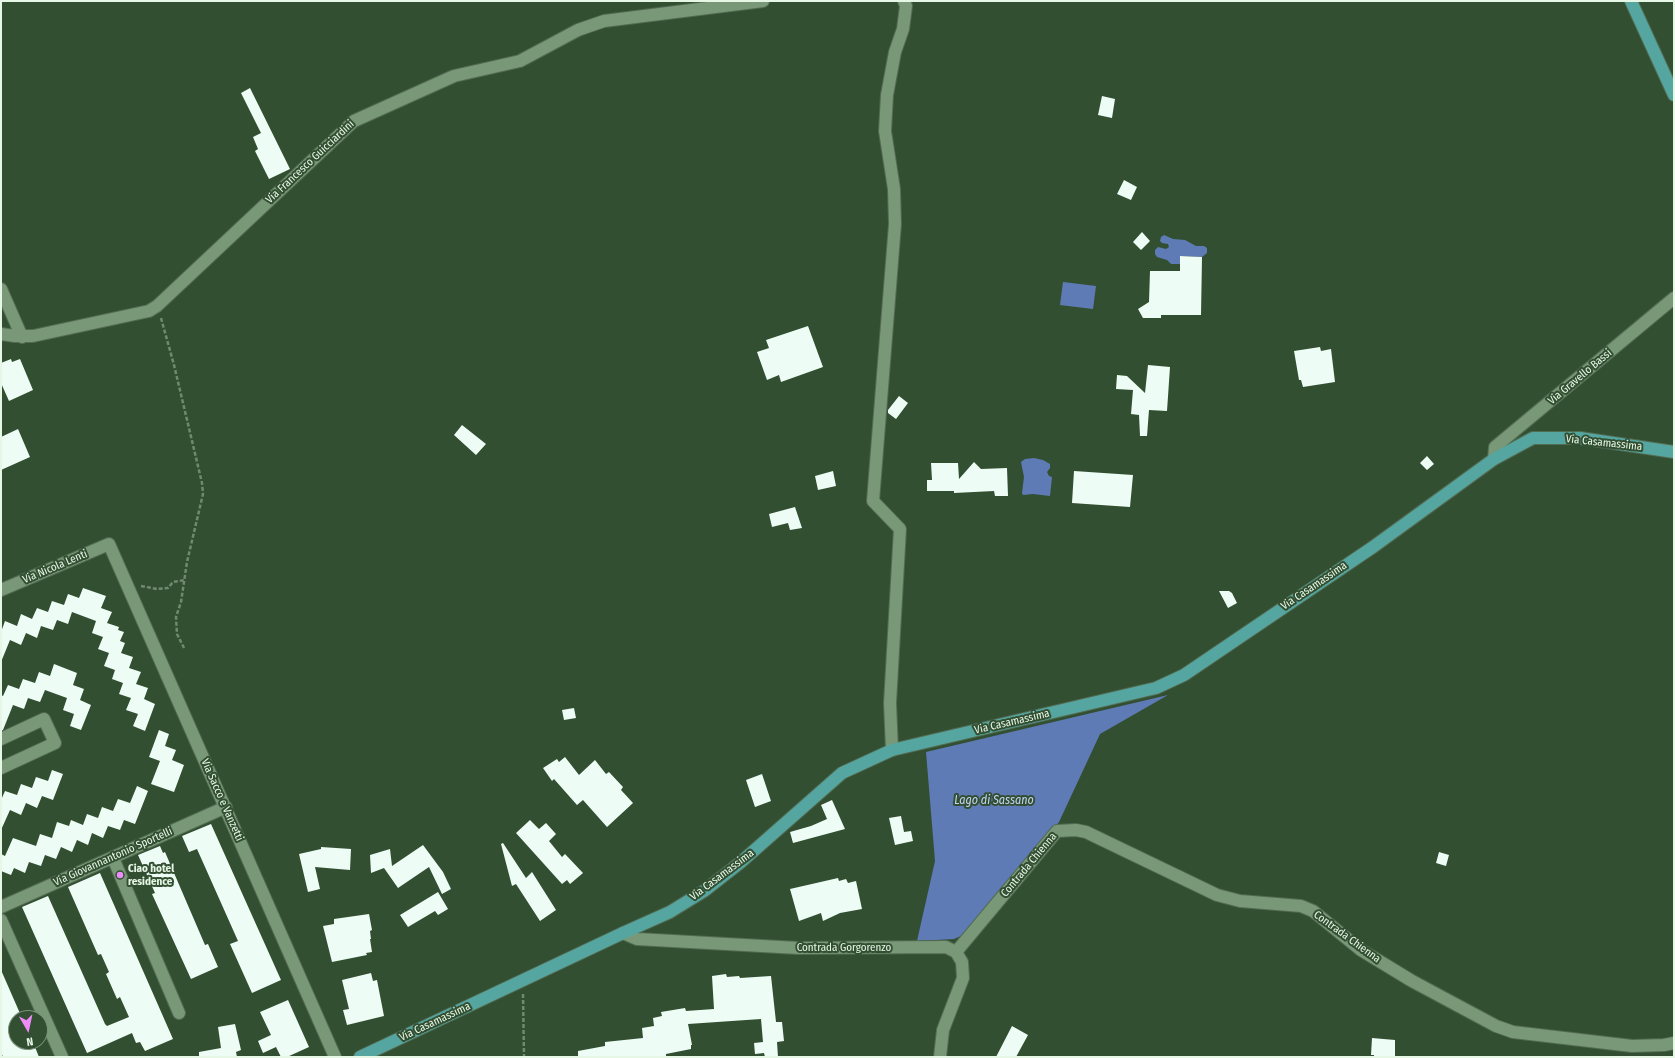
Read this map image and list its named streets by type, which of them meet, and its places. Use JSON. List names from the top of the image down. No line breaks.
{"streets":{"main road":["Via Casamassima"],"street":["Via Francesco Guicciardini","Via Gravello Bassi","Via Nicola Lenti","Via Sacco e Vanzetti","Via Giovannantonio Sportelli","Contrada Chienna","Contrada Gorgorenzo"]},"crossings":[["Via Gravello Bassi","Via Casamassima"],["Via Casamassima","Contrada Gorgorenzo"],["Via Nicola Lenti","Via Sacco e Vanzetti"],["Via Sacco e Vanzetti","Via Giovannantonio Sportelli"],["Contrada Chienna","Contrada Gorgorenzo"]],"water":["Lago di Sassano"],"places":["Ciao hotel residence"],"north":"bottom"}
